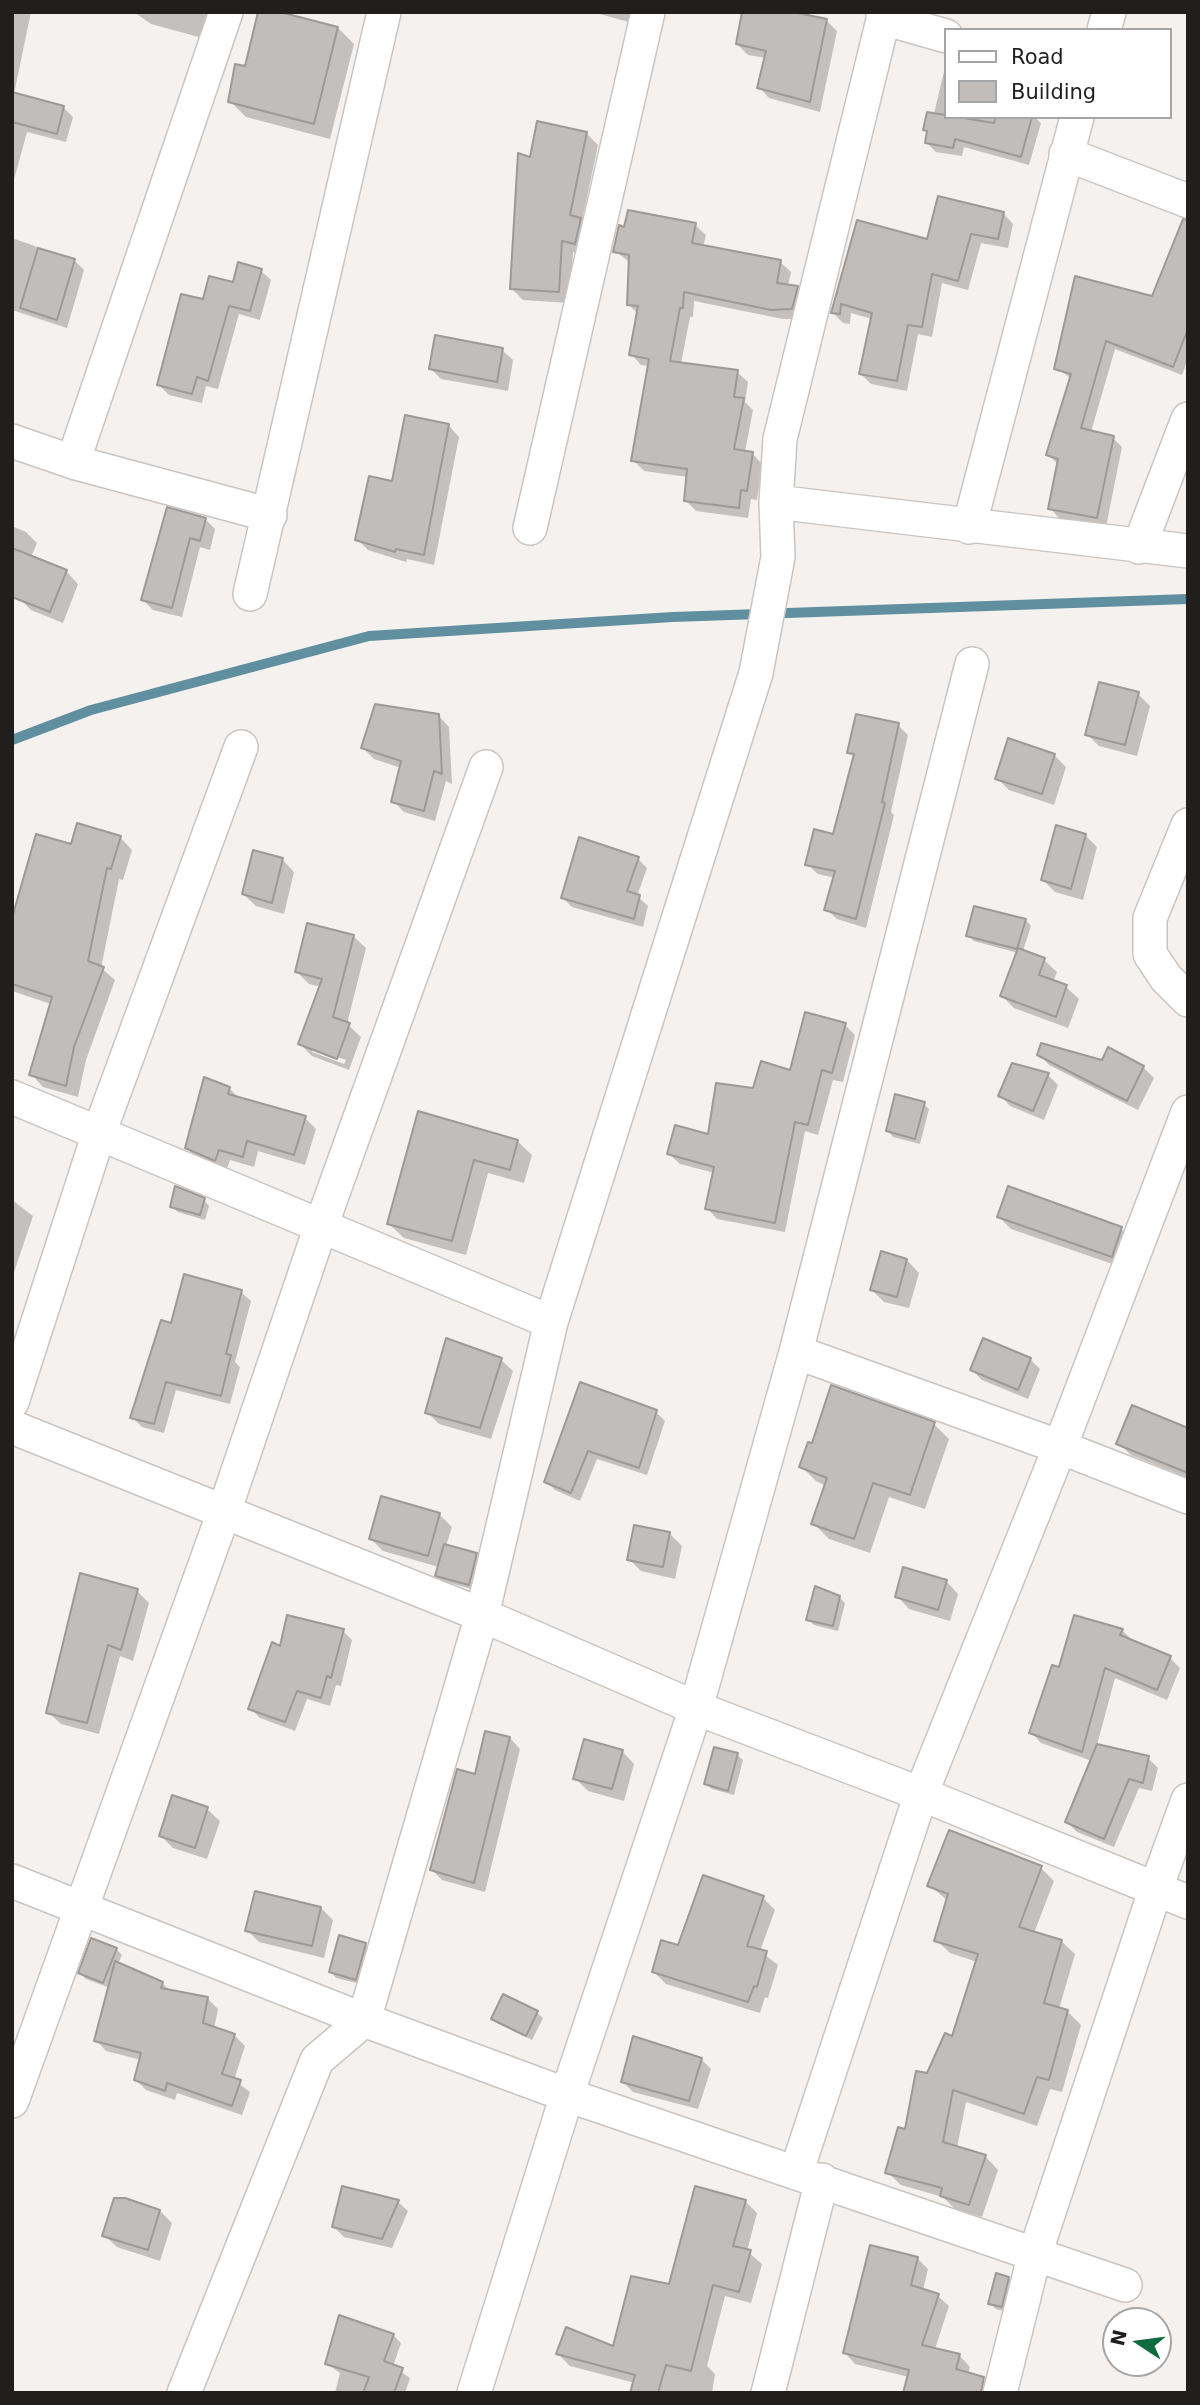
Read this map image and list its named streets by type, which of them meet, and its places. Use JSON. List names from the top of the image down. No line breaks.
{"legend":["Road","Building"],"north":"left"}
